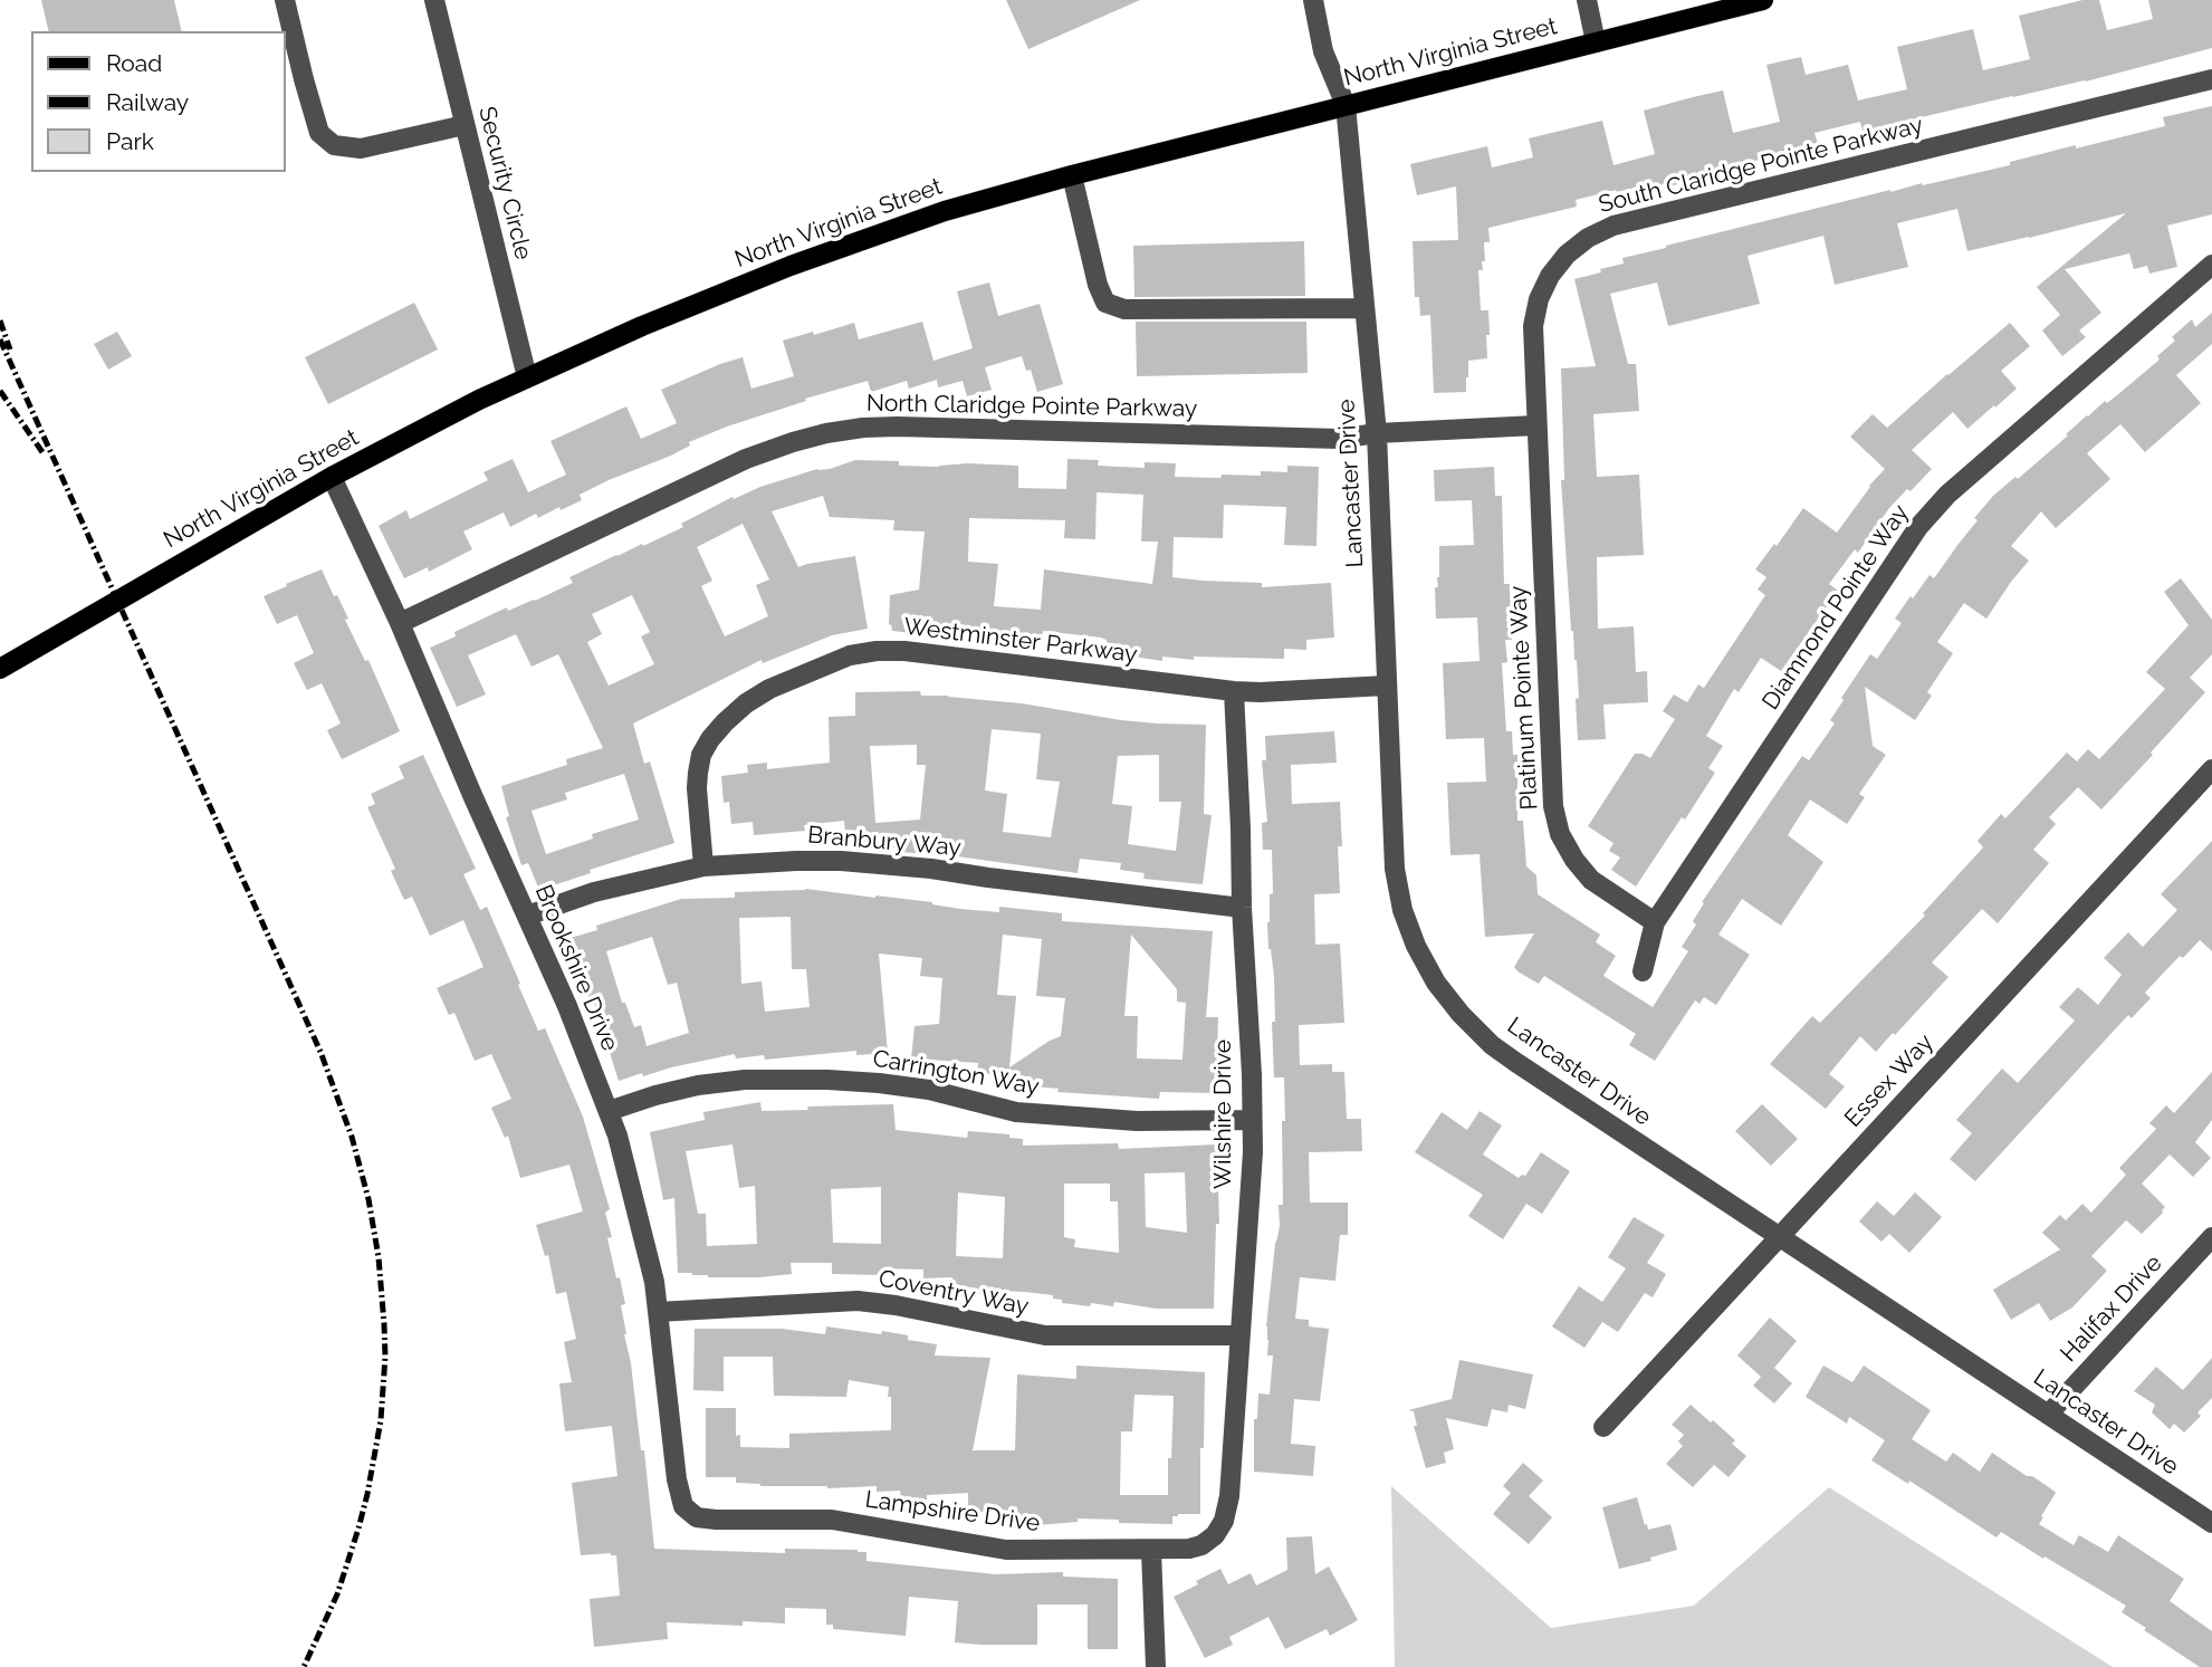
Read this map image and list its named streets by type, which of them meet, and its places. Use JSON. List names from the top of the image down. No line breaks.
{"streets":{"main road":["North Virginia Street"],"street":["South Claridge Pointe Parkway","Security Circle","North Claridge Pointe Parkway","Lancaster Drive","Diamnond Pointe Way","Westminster Parkway","Platinum Pointe Way","Branbury Way","Brookshire Drive","Carrington Way","Essex Way","Wilshire Drive","Coventry Way","Halifax Drive","Lampshire Drive"]},"crossings":[["North Virginia Street","Security Circle"],["North Virginia Street","Lancaster Drive"],["North Virginia Street","Brookshire Drive"],["South Claridge Pointe Parkway","Platinum Pointe Way"],["North Claridge Pointe Parkway","Lancaster Drive"],["North Claridge Pointe Parkway","Brookshire Drive"],["Lancaster Drive","Westminster Parkway"],["Lancaster Drive","Essex Way"],["Lancaster Drive","Halifax Drive"],["Diamnond Pointe Way","Platinum Pointe Way"],["Westminster Parkway","Branbury Way"],["Westminster Parkway","Wilshire Drive"],["Branbury Way","Brookshire Drive"],["Branbury Way","Wilshire Drive"],["Brookshire Drive","Carrington Way"],["Brookshire Drive","Coventry Way"],["Brookshire Drive","Lampshire Drive"],["Carrington Way","Wilshire Drive"],["Wilshire Drive","Coventry Way"],["Wilshire Drive","Lampshire Drive"]],"legend":["Road","Railway","Park"]}
